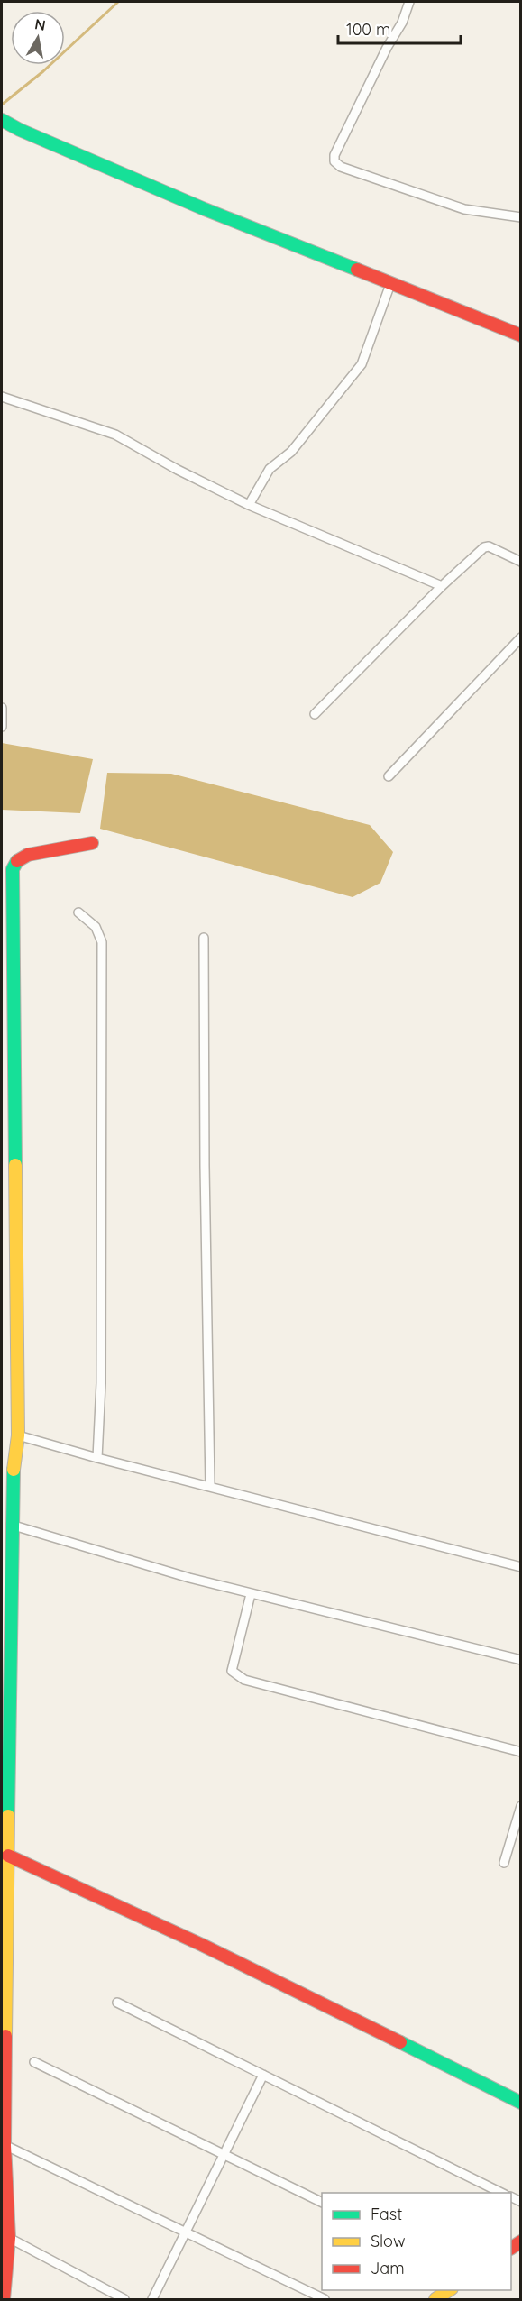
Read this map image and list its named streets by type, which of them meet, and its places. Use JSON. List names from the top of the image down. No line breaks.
{"legend":["Fast","Slow","Jam"],"scale_bar":"100 m","north":"top"}
